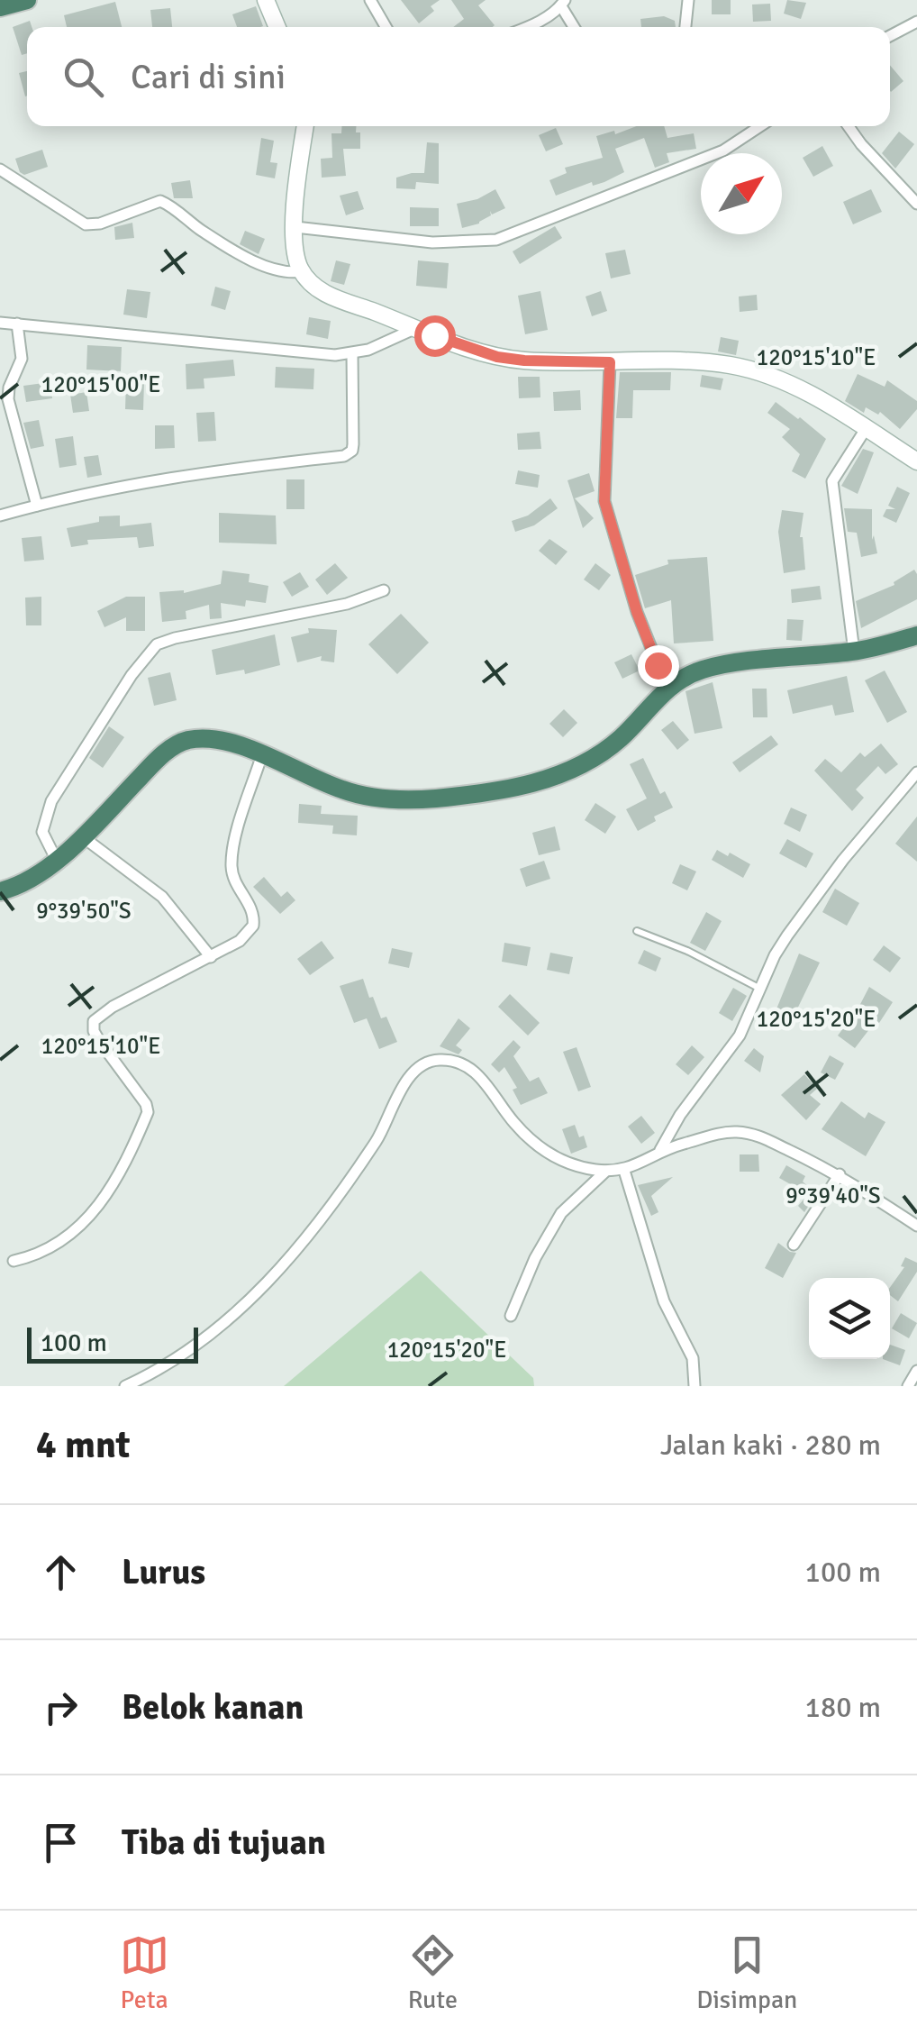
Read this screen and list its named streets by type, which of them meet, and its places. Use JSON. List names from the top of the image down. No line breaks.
{"scale_bar":"100 m","north":"top right","page":{"search":"Cari di sini","scale":"100 m","heading":["4 mnt","Jalan kaki · 280 m"],"list":[["Lurus","100 m"],["Belok kanan","180 m"],"Tiba di tujuan"],"nav":["Peta","Rute","Disimpan"]},"coordinates":["120°15'10\"E","120°15'00\"E","9°39'50\"S","120°15'20\"E","9°39'40\"S"]}
